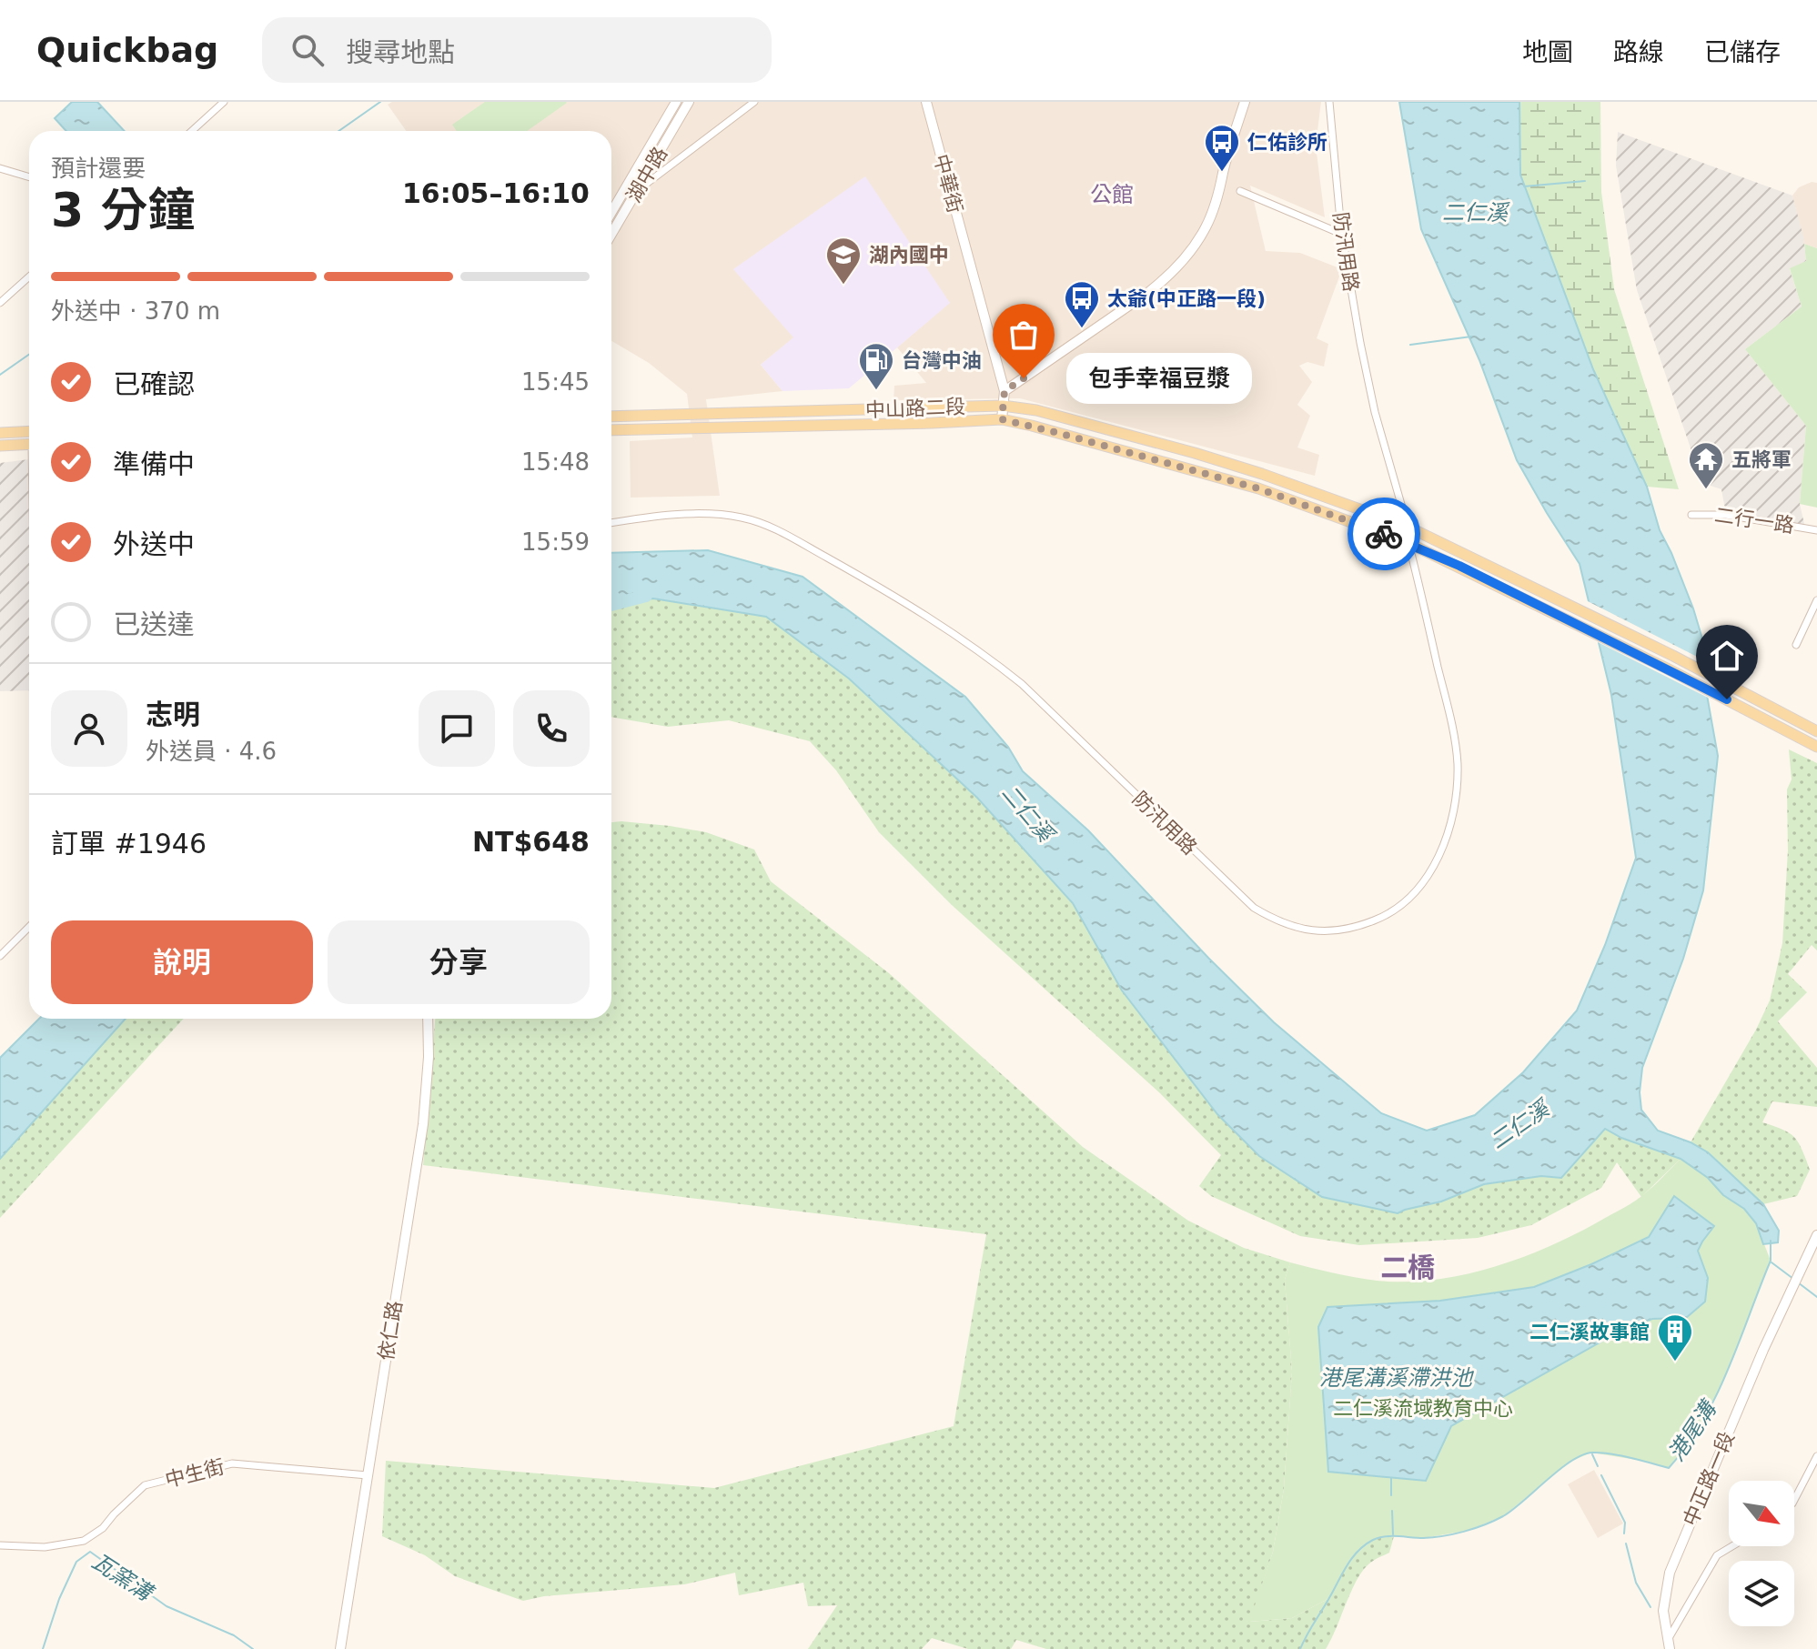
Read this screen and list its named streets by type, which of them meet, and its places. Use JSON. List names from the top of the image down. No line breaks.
{"streets":{"main road":["中山路二段"],"street":["湖中路","中華街","防汛用路","二行一路","依仁路","中生街","中正路一段"]},"crossings":[["防汛用路","中山路二段"],["依仁路","中生街"]],"districts":["公館","二橋"],"water":["二仁溪","港尾溝溪滯洪池","港尾溝","瓦窯溝"],"parks":["二仁溪流域教育中心"],"places":{"bus stop":["仁佑診所","太爺(中正路一段)"],"school or university":["湖內國中"],"other":["包手幸福豆漿"],"fuel station":["台灣中油"],"temple":["五將軍"],"building":["二仁溪故事館"]},"north":"bottom right","page":{"header":"Quickbag","search":"搜尋地點","nav":["地圖","路線","已儲存"],"heading":["3 分鐘","預計還要","16:05–16:10"],"panel":["志明","外送員 · 4.6","訂單 #1946","NT$648"],"bar":"外送中 · 370 m","list":[["已確認","15:45"],["準備中","15:48"],["外送中","15:59"],"已送達"],"bubble":"包手幸福豆漿","buttons":["說明","分享"]}}
